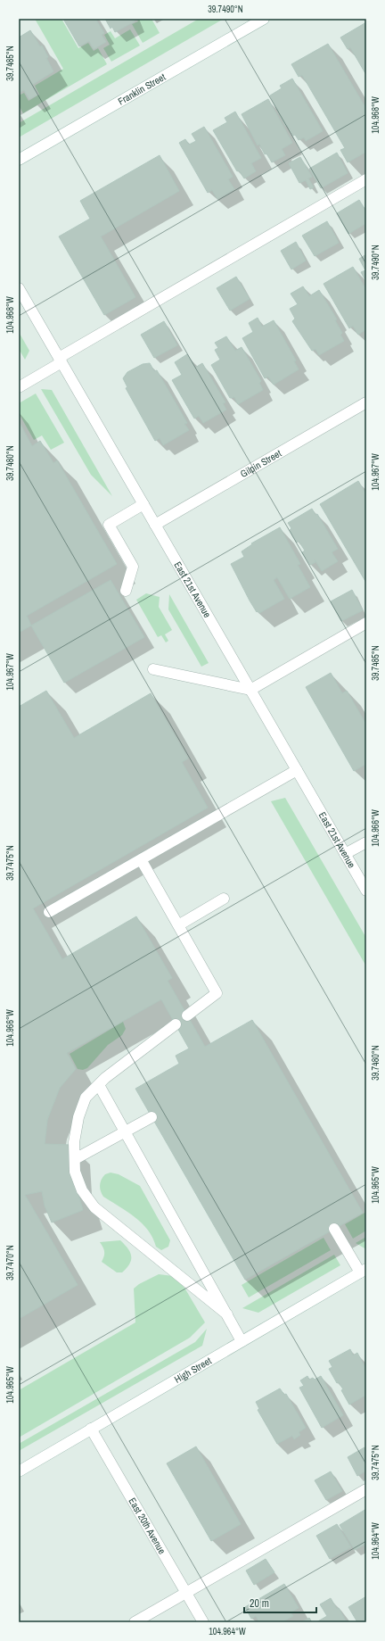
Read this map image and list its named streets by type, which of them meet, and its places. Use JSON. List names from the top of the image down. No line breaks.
{"streets":{"street":["Franklin Street","Gilpin Street","East 21st Avenue","High Street","East 20th Avenue"]},"crossings":[["Gilpin Street","East 21st Avenue"],["High Street","East 20th Avenue"]],"scale_bar":"20 m","coordinates":["39.7490°N","39.7485°N","104.968°W","39.7480°N","104.967°W","104.966°W","39.7475°N","104.965°W","39.7470°N","104.964°W"]}
